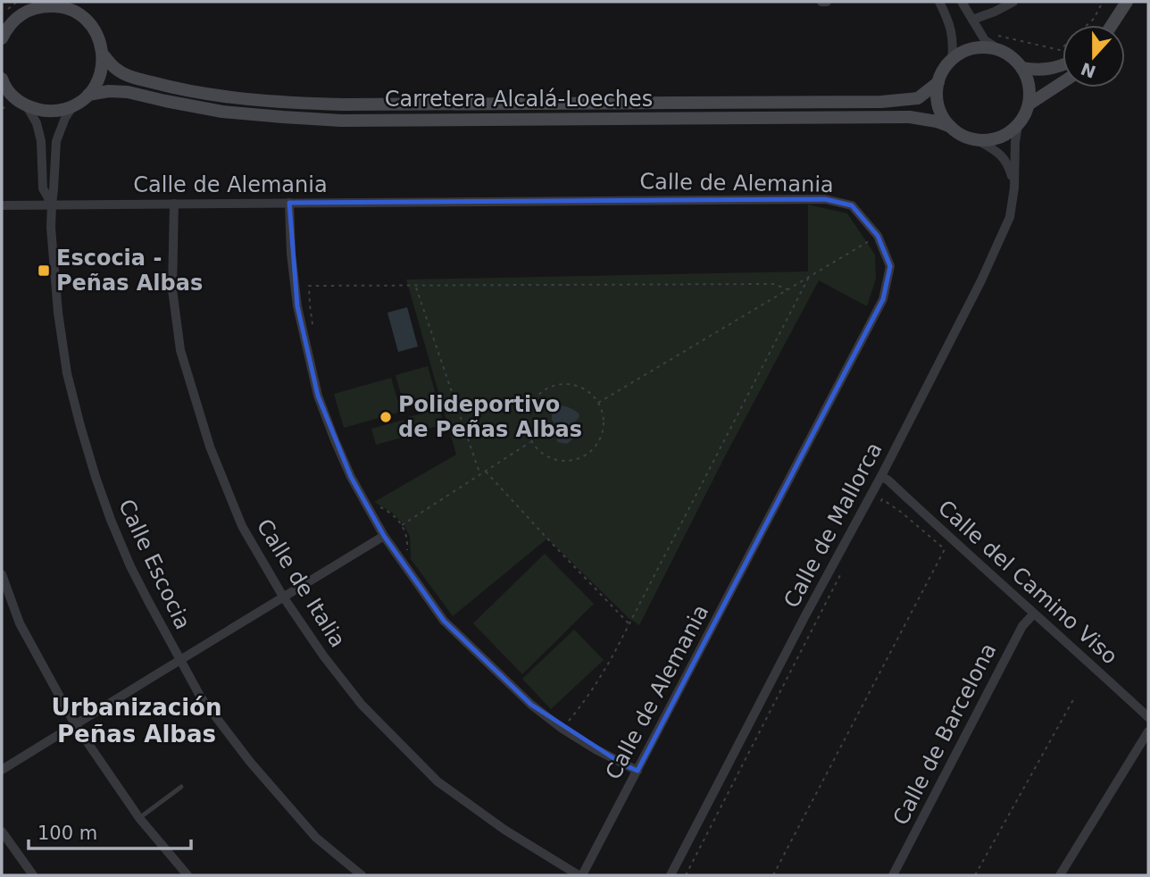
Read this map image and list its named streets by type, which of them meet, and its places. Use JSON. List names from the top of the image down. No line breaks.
{"streets":{"main road":["Carretera Alcalá-Loeches"],"street":["Calle de Alemania","Calle de Mallorca","Calle Escocia","Calle del Camino Viso","Calle de Italia","Calle de Barcelona"]},"crossings":[["Carretera Alcalá-Loeches","Calle de Mallorca"],["Calle de Alemania","Calle Escocia"],["Calle de Alemania","Calle de Italia"],["Calle de Mallorca","Calle del Camino Viso"],["Calle del Camino Viso","Calle de Barcelona"]],"districts":["Urbanización Peñas Albas"],"places":{"transit":["Escocia - Peñas Albas"],"other":["Polideportivo de Peñas Albas"]},"scale_bar":"100 m","north":"bottom"}
